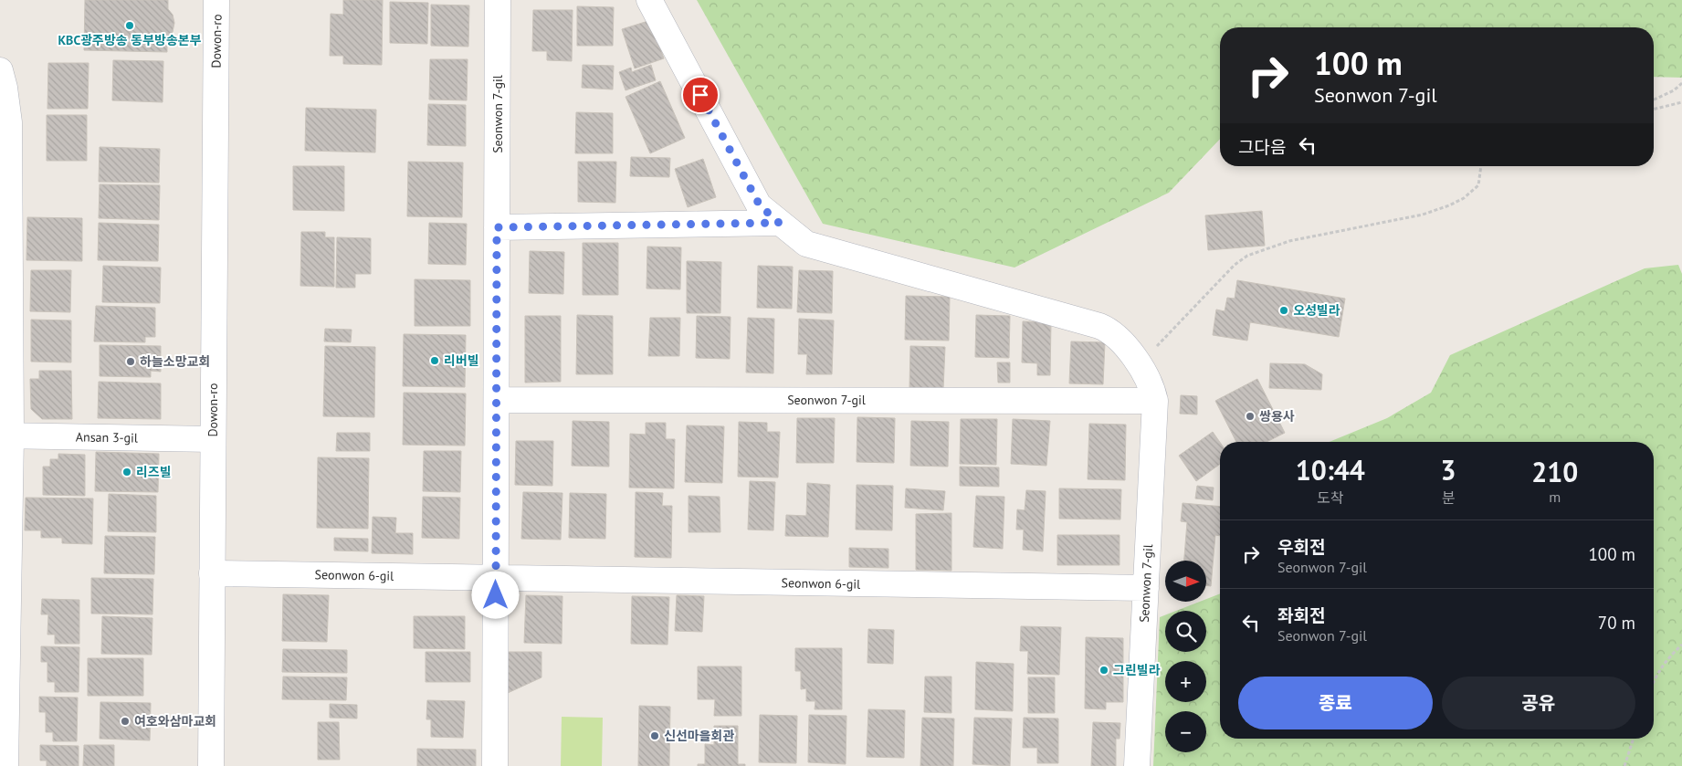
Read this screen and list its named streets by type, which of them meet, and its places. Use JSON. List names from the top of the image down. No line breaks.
{"streets":{"street":["Dowon-ro","Seonwon 7-gil","Ansan 3-gil","Seonwon 6-gil"]},"crossings":[["Dowon-ro","Ansan 3-gil"],["Dowon-ro","Seonwon 6-gil"],["Seonwon 7-gil","Seonwon 6-gil"]],"places":["KBC광주방송 동부방송본부","오성빌라","리버빌","하늘소망교회","쌍용사","리즈빌","그린빌라","여호와삼마교회","신선마을회관"],"north":"right","page":{"turn":["100 m","Seonwon 7-gil"],"then":"그다음","eta":["10:44","도착","3","분","210","m"],"list":[{"name":"우회전","note":"Seonwon 7-gil","value":"100 m"},{"name":"좌회전","note":"Seonwon 7-gil","value":"70 m"}],"map_buttons":["+","−"],"buttons":["종료","공유"]}}
